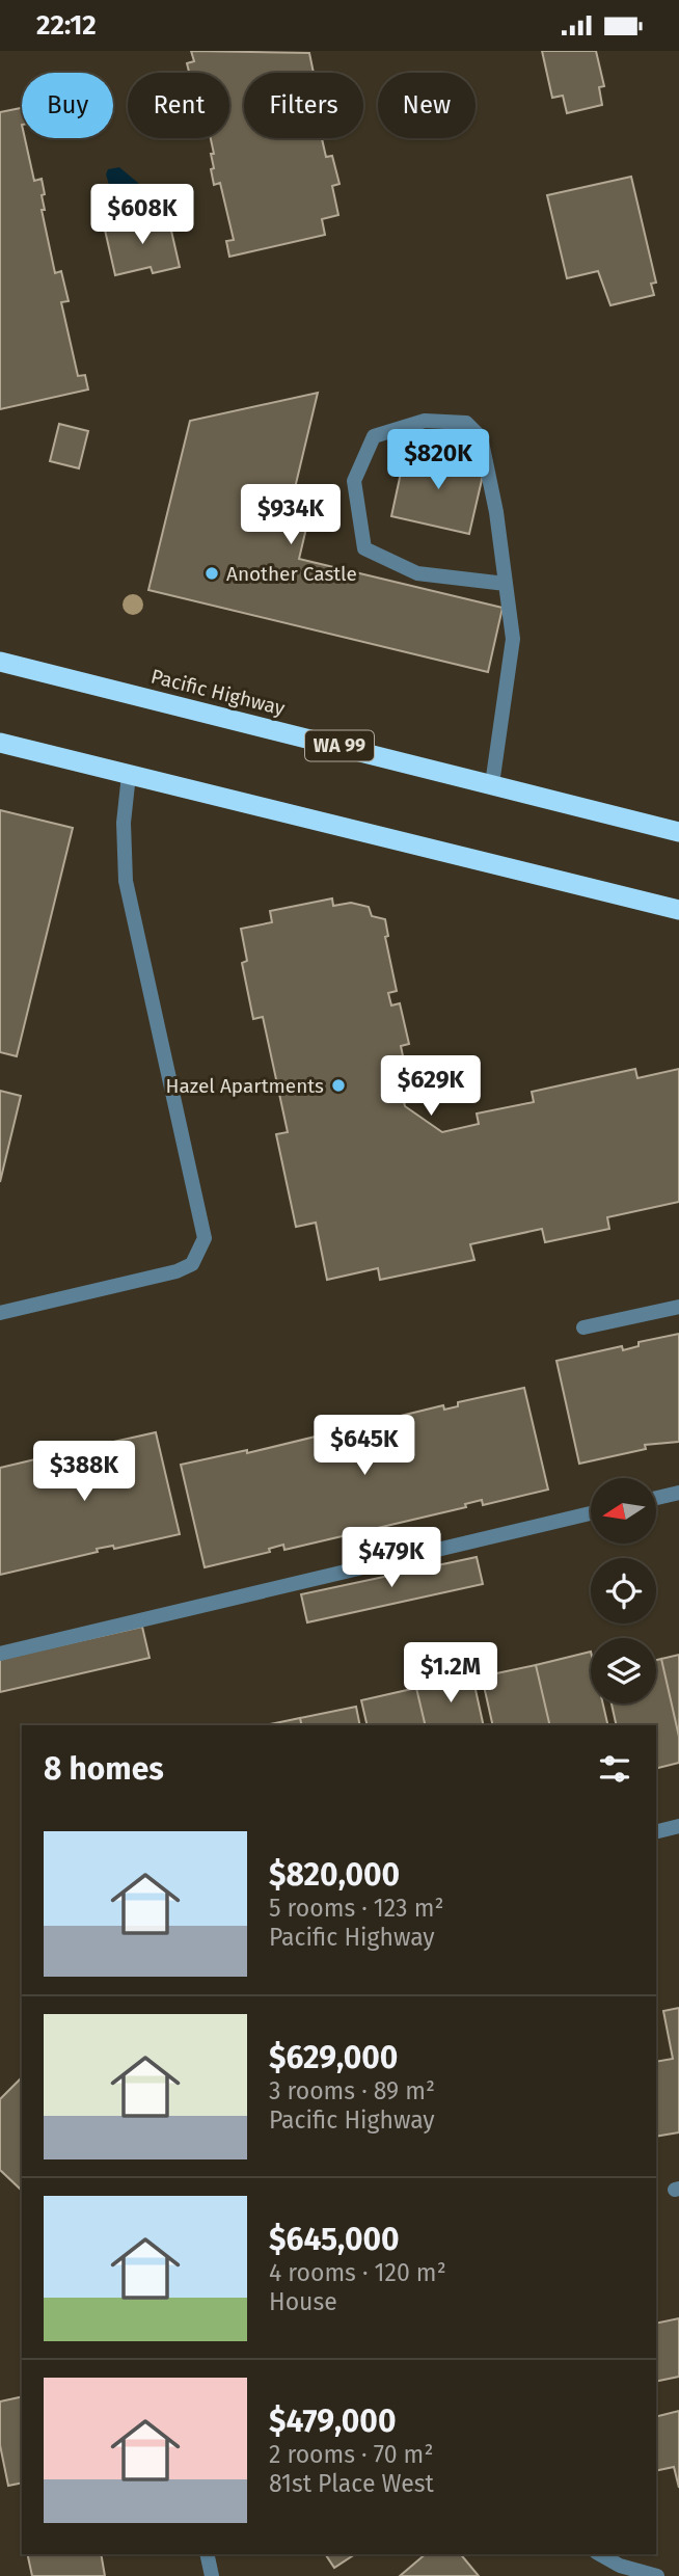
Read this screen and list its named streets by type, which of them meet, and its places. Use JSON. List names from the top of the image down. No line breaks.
{"streets":{"highway":["Pacific Highway","WA 99"]},"places":["Another Castle","Hazel Apartments"],"north":"left","page":{"status":"22:12","chip":["Buy","Rent","Filters","New"],"price":["$608K","$820K","$934K","$629K","$645K","$388K","$479K","$1.2M"],"heading":"8 homes","list":[{"name":"$820,000","note":"5 rooms · 123 m² · Pacific Highway"},{"name":"$629,000","note":"3 rooms · 89 m² · Pacific Highway"},{"name":"$645,000","note":"4 rooms · 120 m² · House"},{"name":"$479,000","note":"2 rooms · 70 m² · 81st Place West"}]}}
